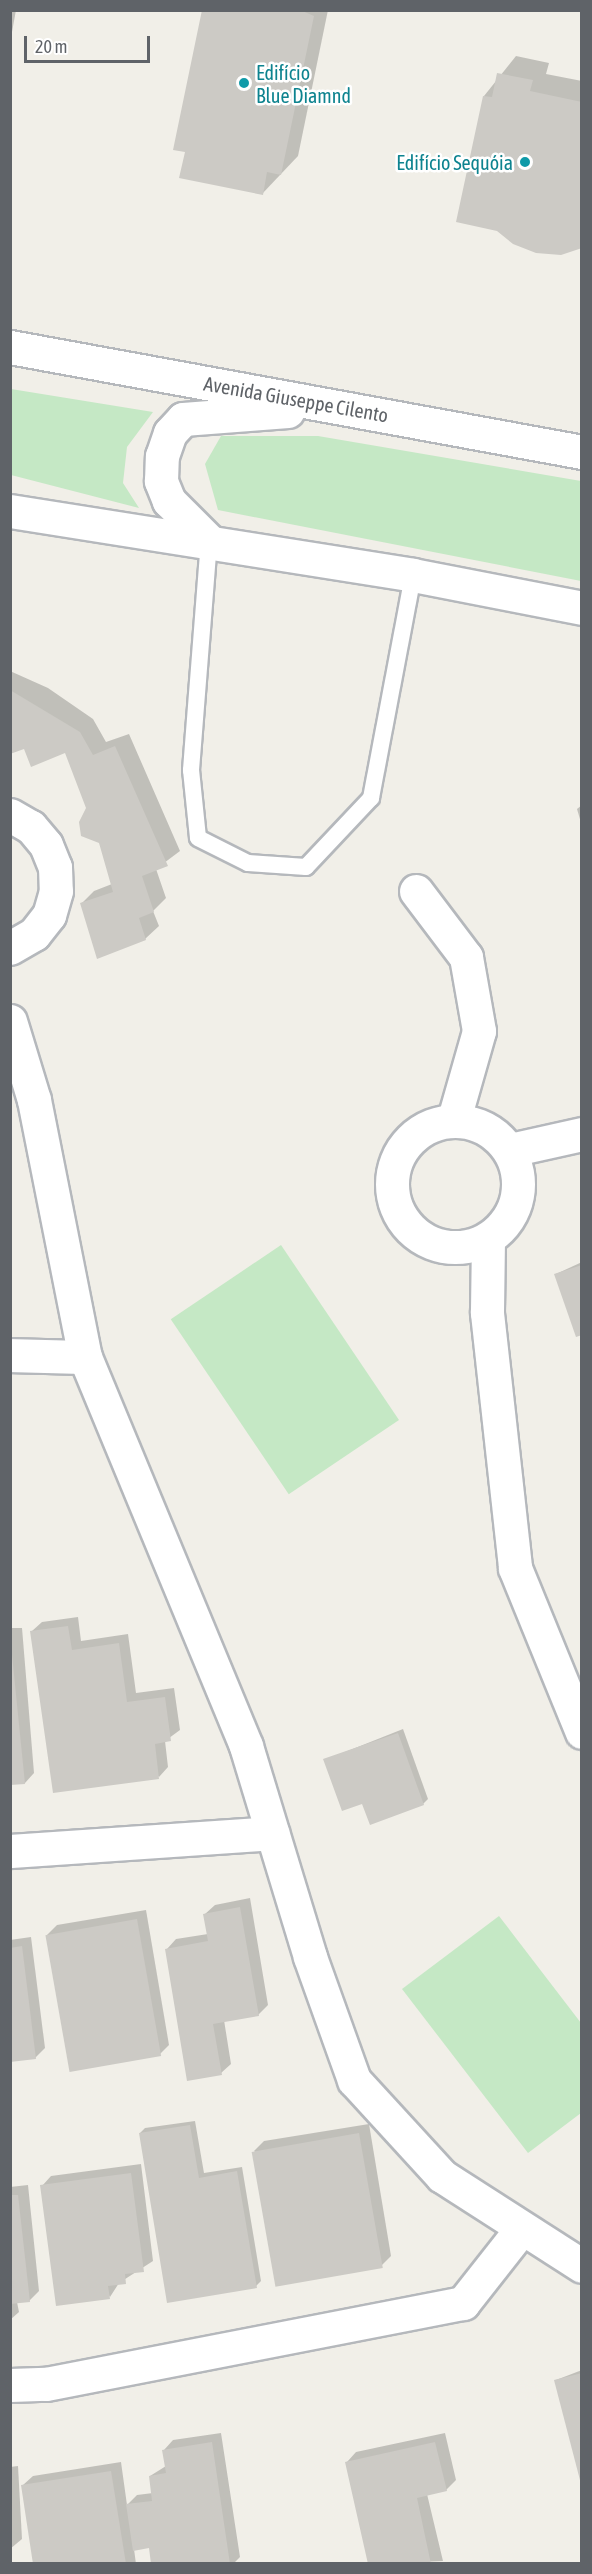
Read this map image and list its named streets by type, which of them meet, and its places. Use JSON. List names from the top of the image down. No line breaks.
{"streets":{"street":["Avenida Giuseppe Cilento"]},"places":["Edifício Blue Diamnd","Edifício Sequóia"],"scale_bar":"20 m"}
